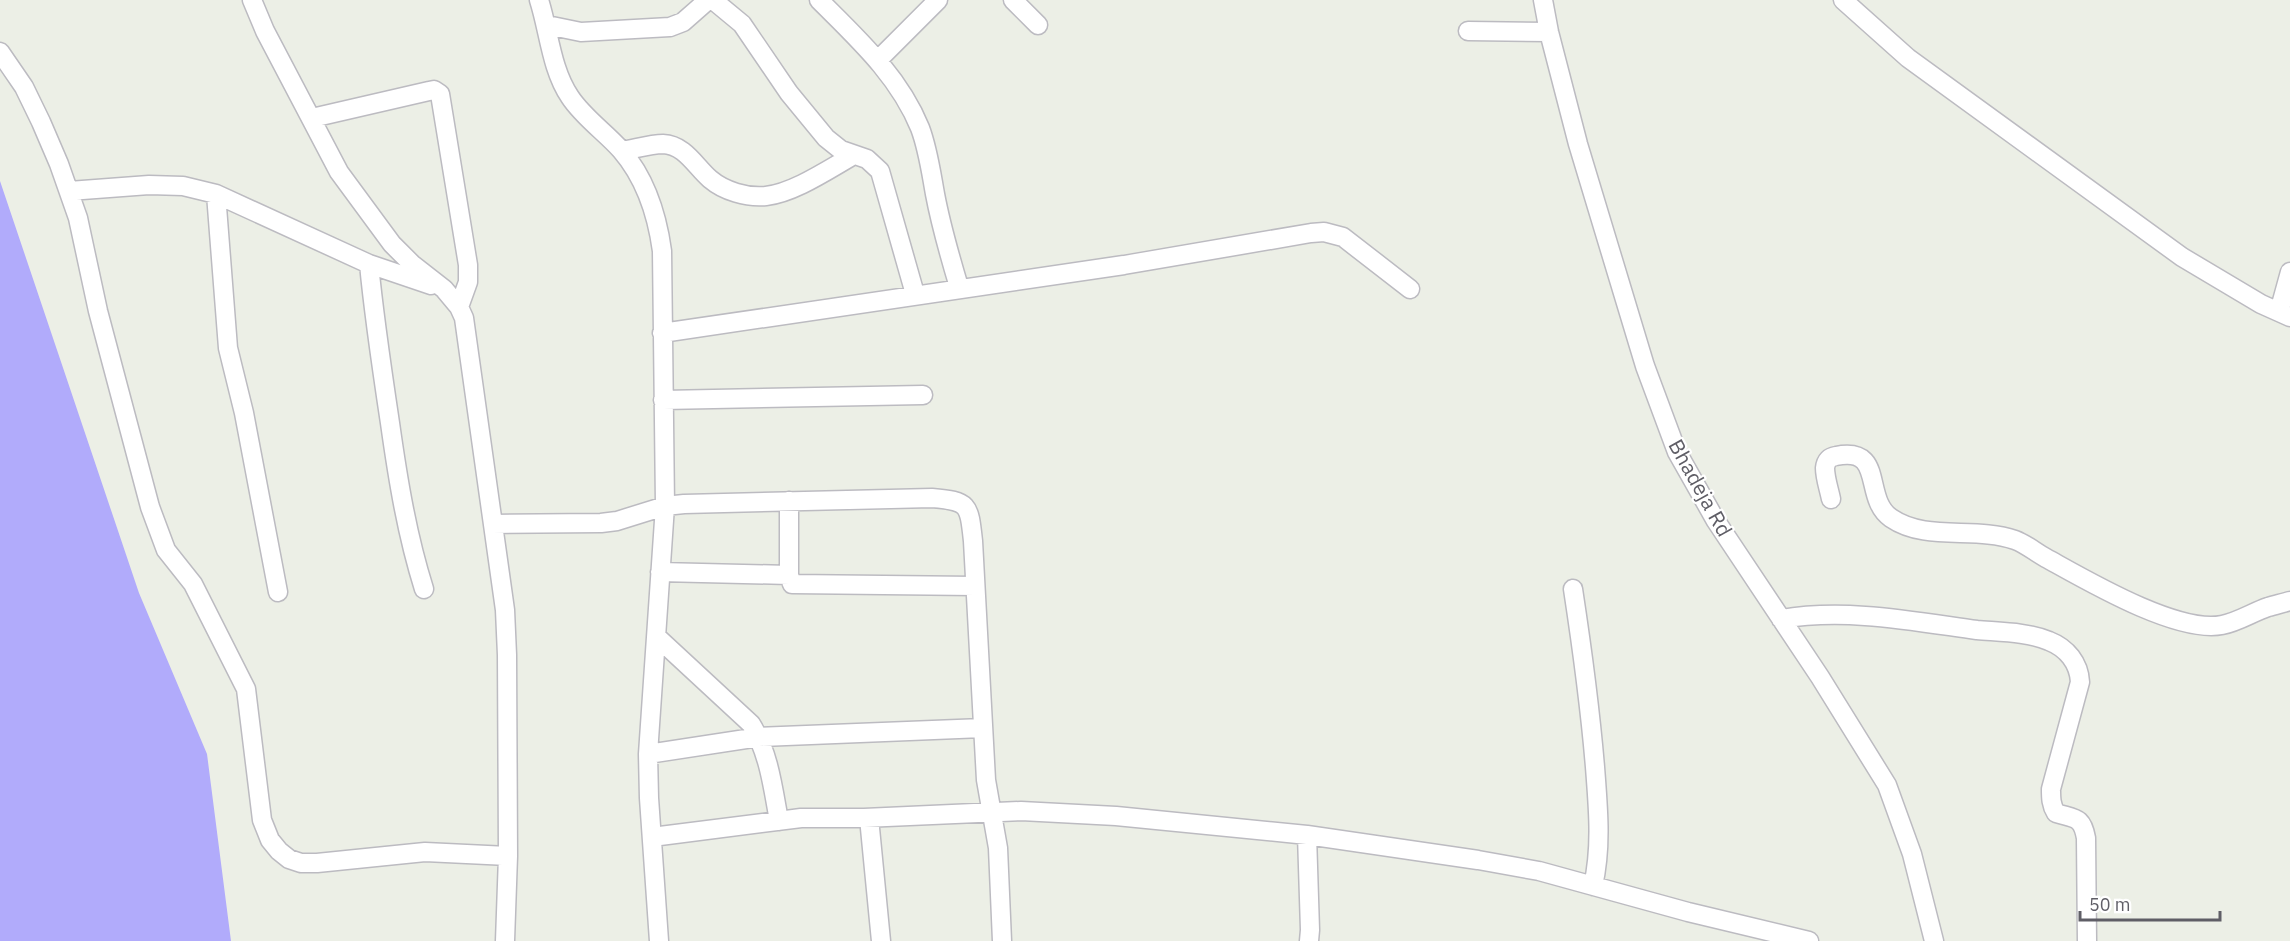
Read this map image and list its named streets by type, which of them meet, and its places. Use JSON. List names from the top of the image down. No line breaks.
{"streets":{"street":["Bhadeja Rd"]},"scale_bar":"50 m"}
